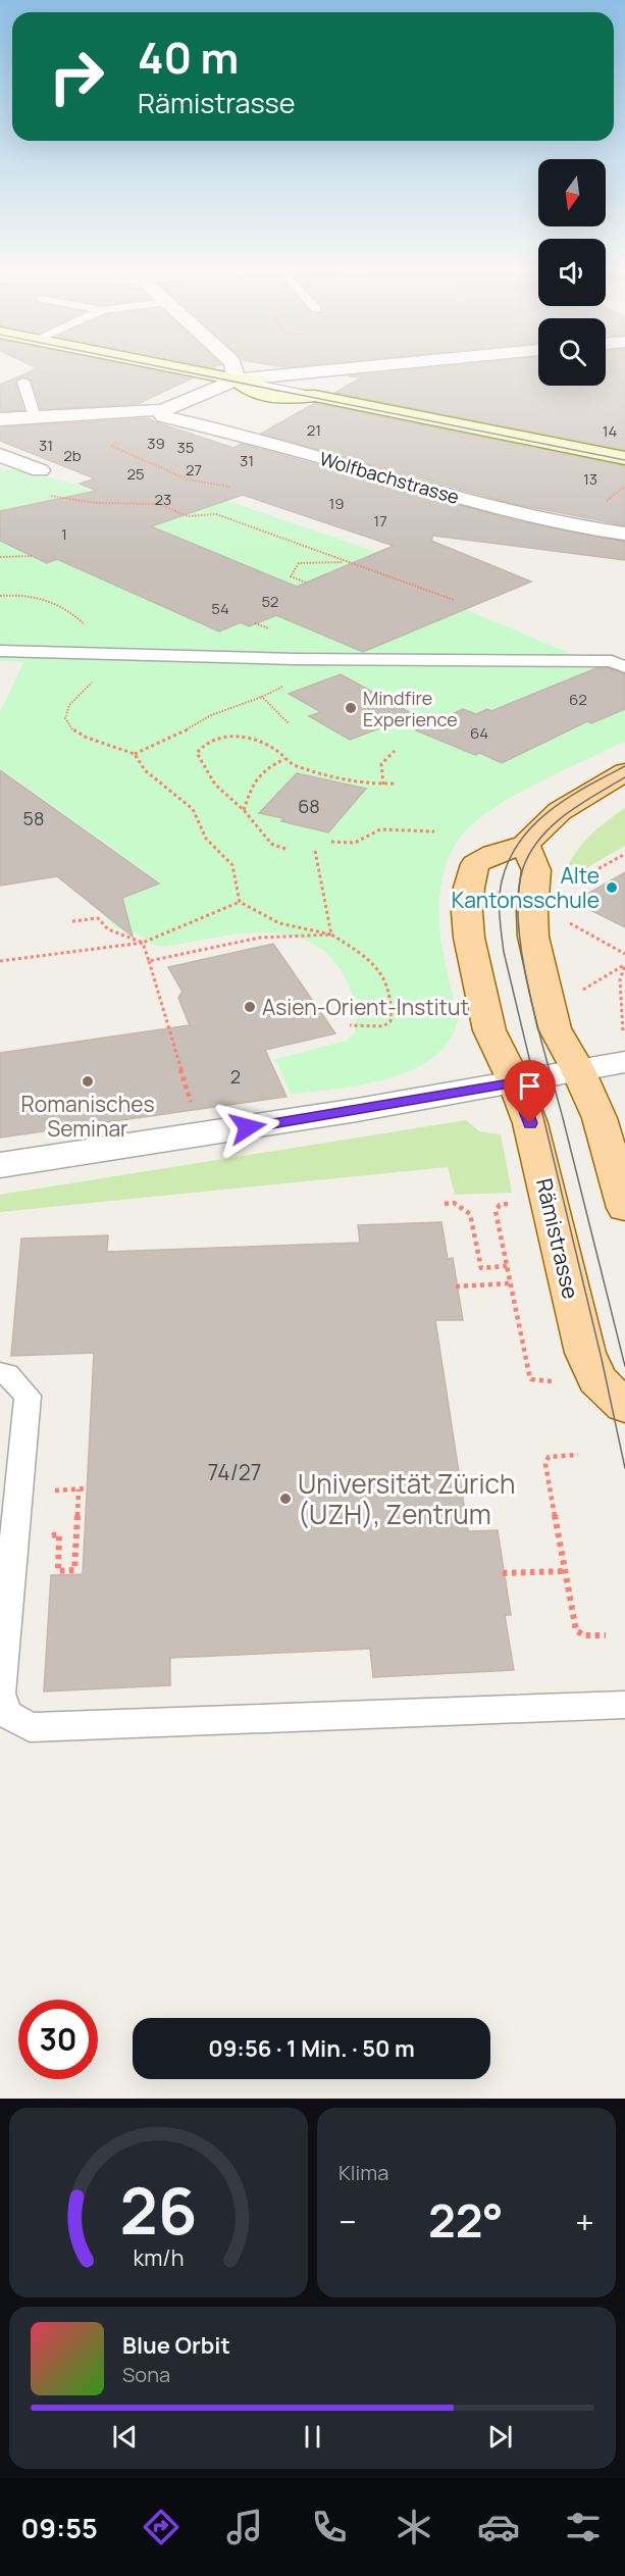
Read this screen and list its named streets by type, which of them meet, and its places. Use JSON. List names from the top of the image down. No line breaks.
{"streets":{"main road":["Rämistrasse"],"street":["Wolfbachstrasse"]},"places":["Mindfire Experience","Alte Kantonsschule","Asien-Orient-Institut","Romanisches Seminar","Universität Zürich (UZH), Zentrum"],"house_numbers":["21","14","39","31","35","2b","31","27","25","13","23","19","17","1","52","54","62","64","68","58","2","74/27"],"north":"bottom","page":{"turn":["40 m","Rämistrasse"],"limit":"30","trip":"09:56 · 1 Min. · 50 m","tile":"Klima","heat":["−","22°","+"],"song":["Blue Orbit","Sona"],"tabs":"09:55","gauge":["26","km/h"]}}
